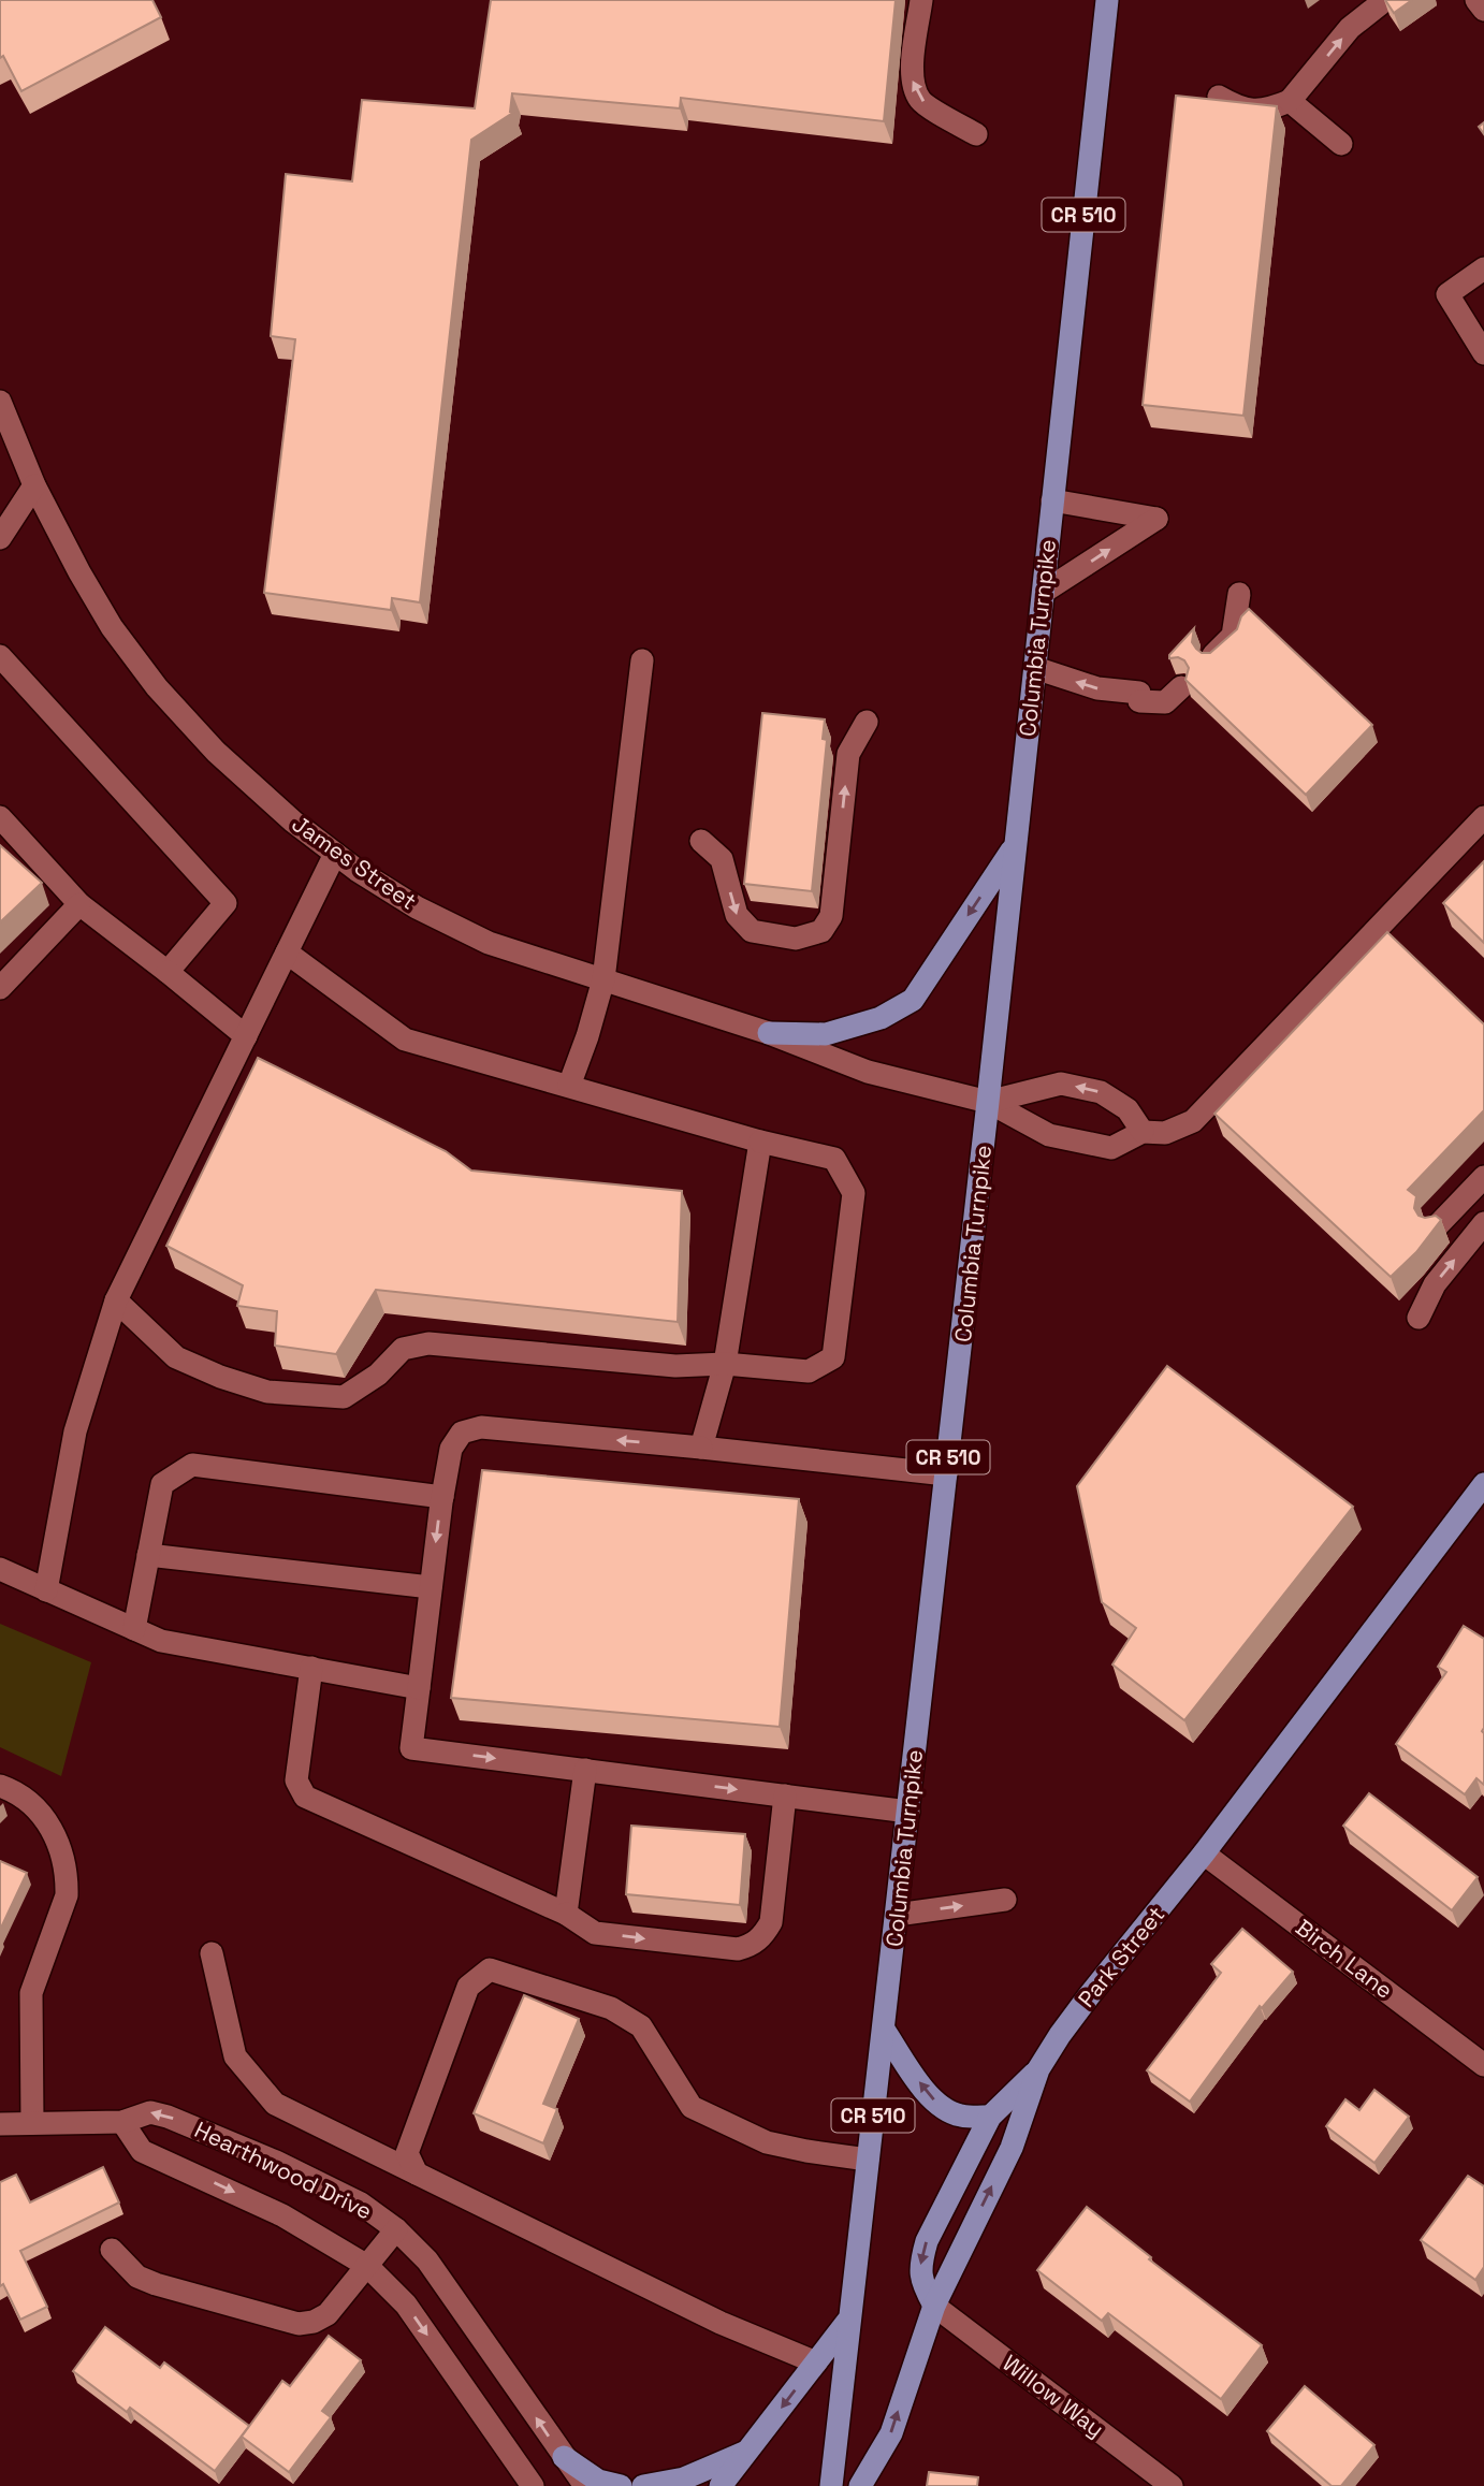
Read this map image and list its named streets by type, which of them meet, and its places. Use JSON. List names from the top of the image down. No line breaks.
{"streets":{"main road":["CR 510","Columbia Turnpike","Park Street"],"street":["James Street","Birch Lane","Hearthwood Drive","Willow Way"]},"crossings":[["Columbia Turnpike","James Street"],["Park Street","Birch Lane"],["Park Street","Willow Way"]]}
